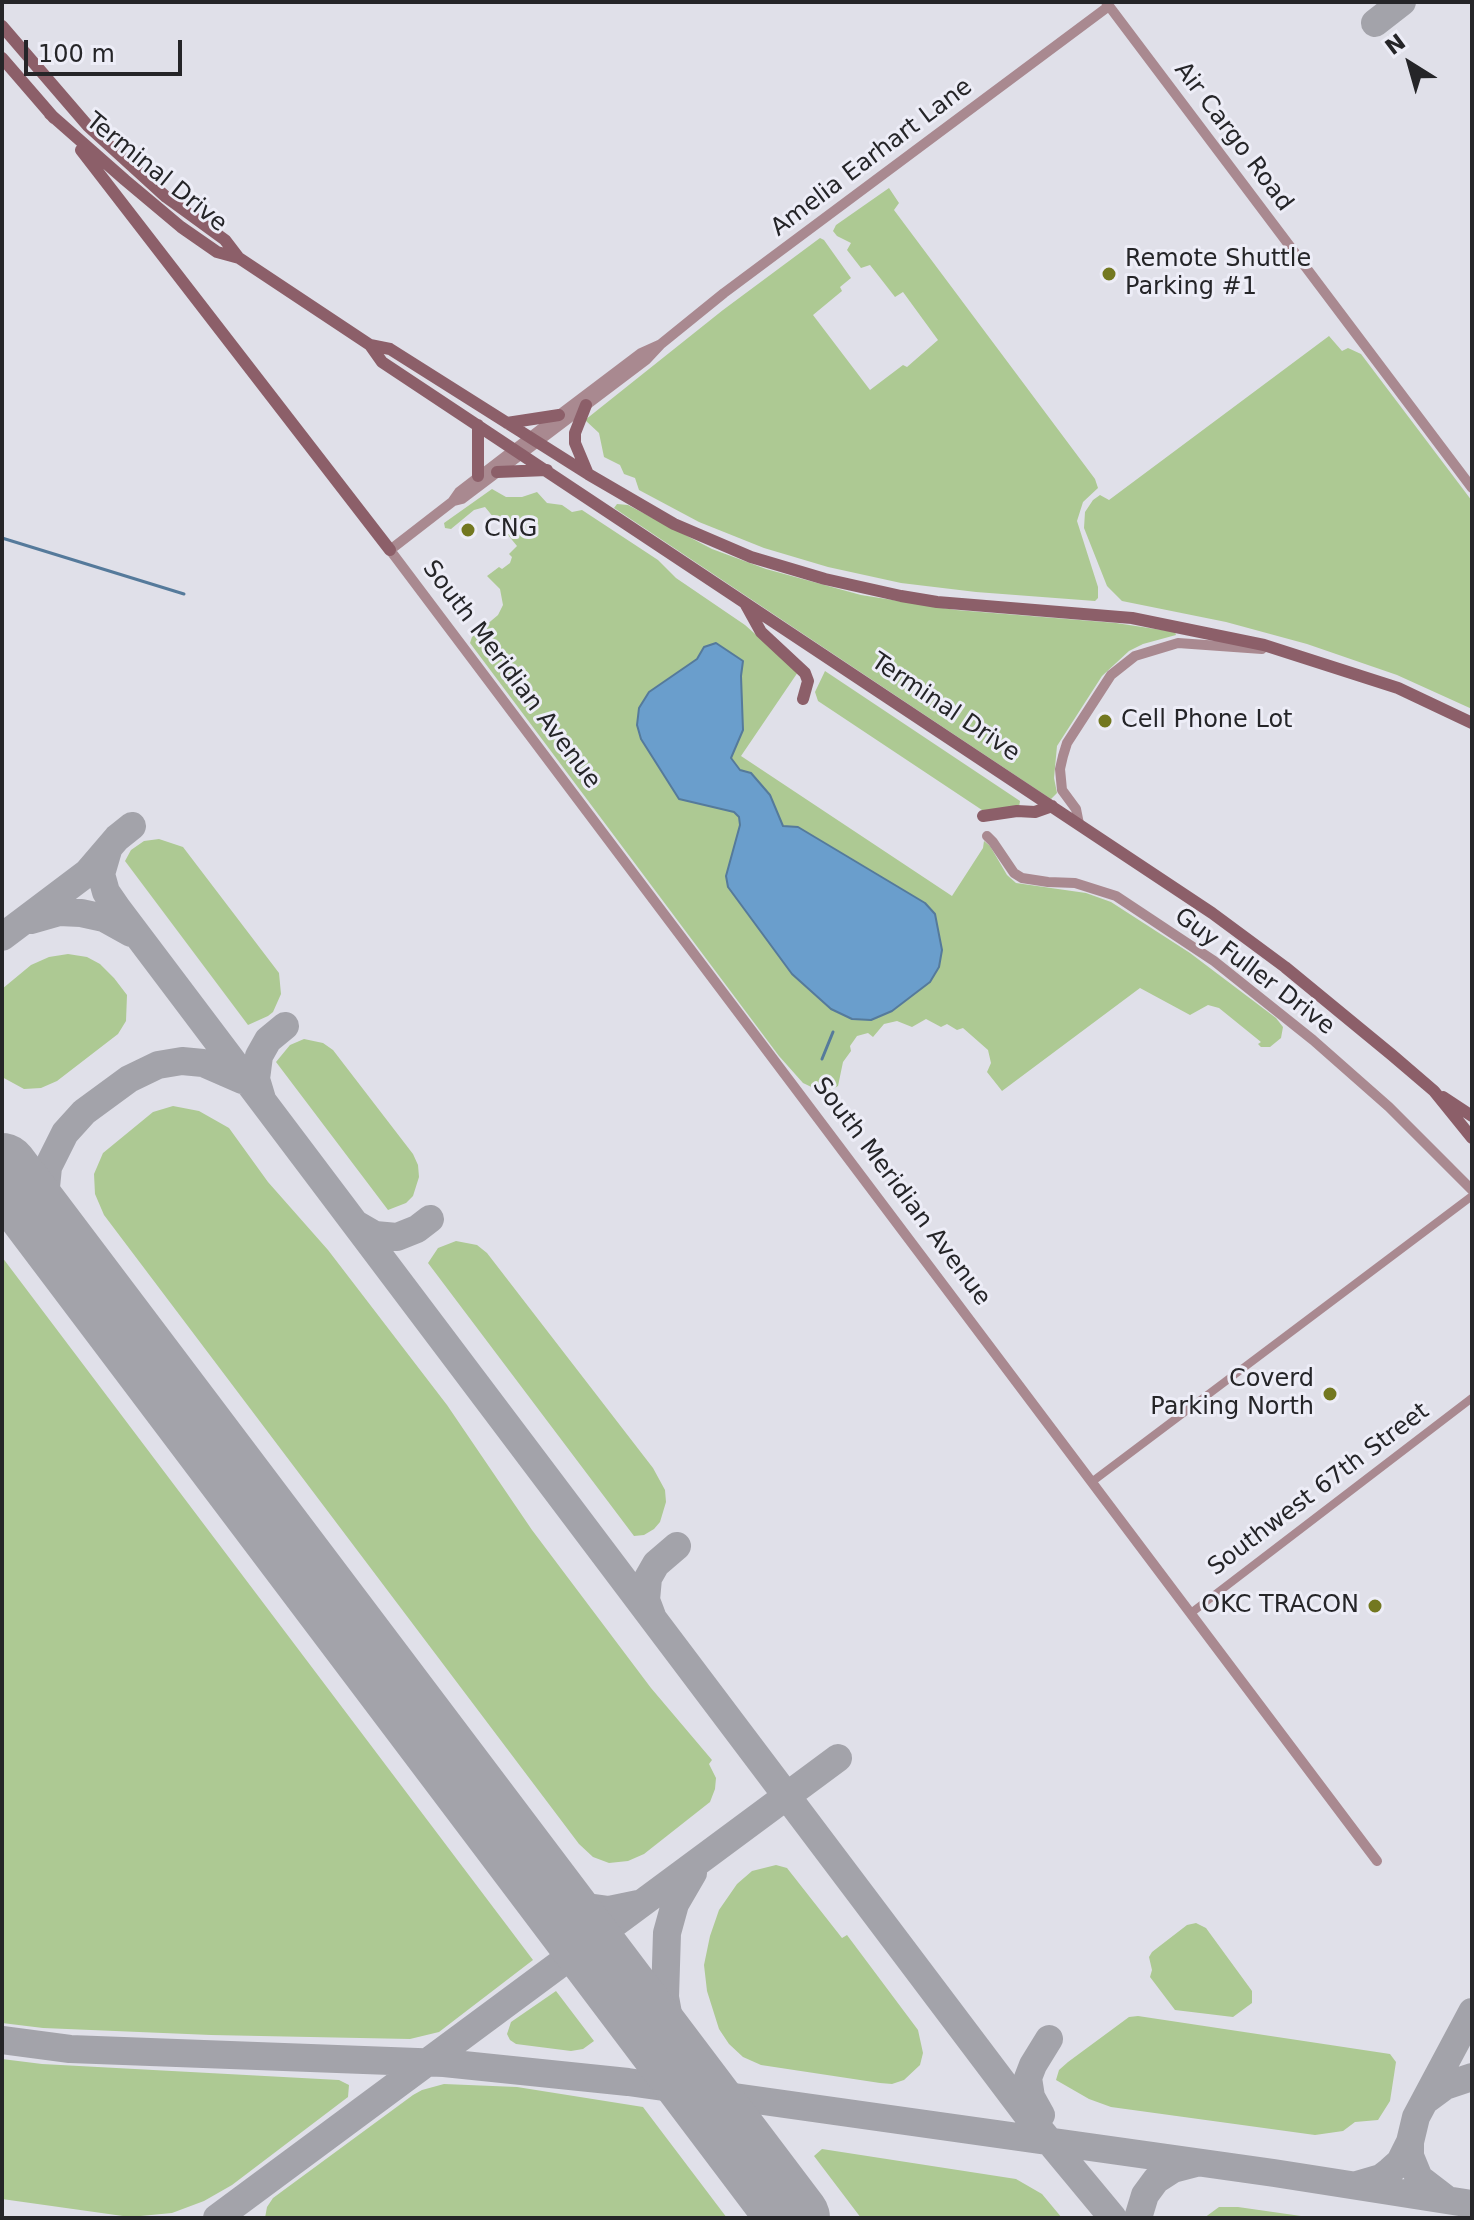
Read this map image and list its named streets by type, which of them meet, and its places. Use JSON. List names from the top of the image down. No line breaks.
{"streets":{"main road":["Terminal Drive"],"street":["Air Cargo Road","Amelia Earhart Lane","South Meridian Avenue","Guy Fuller Drive","Southwest 67th Street"]},"crossings":[["Air Cargo Road","Amelia Earhart Lane"],["Amelia Earhart Lane","Terminal Drive"],["Amelia Earhart Lane","South Meridian Avenue"],["South Meridian Avenue","Southwest 67th Street"]],"places":["Remote Shuttle Parking #1","CNG","Cell Phone Lot","Coverd Parking North","OKC TRACON"],"scale_bar":"100 m","north":"top left"}
